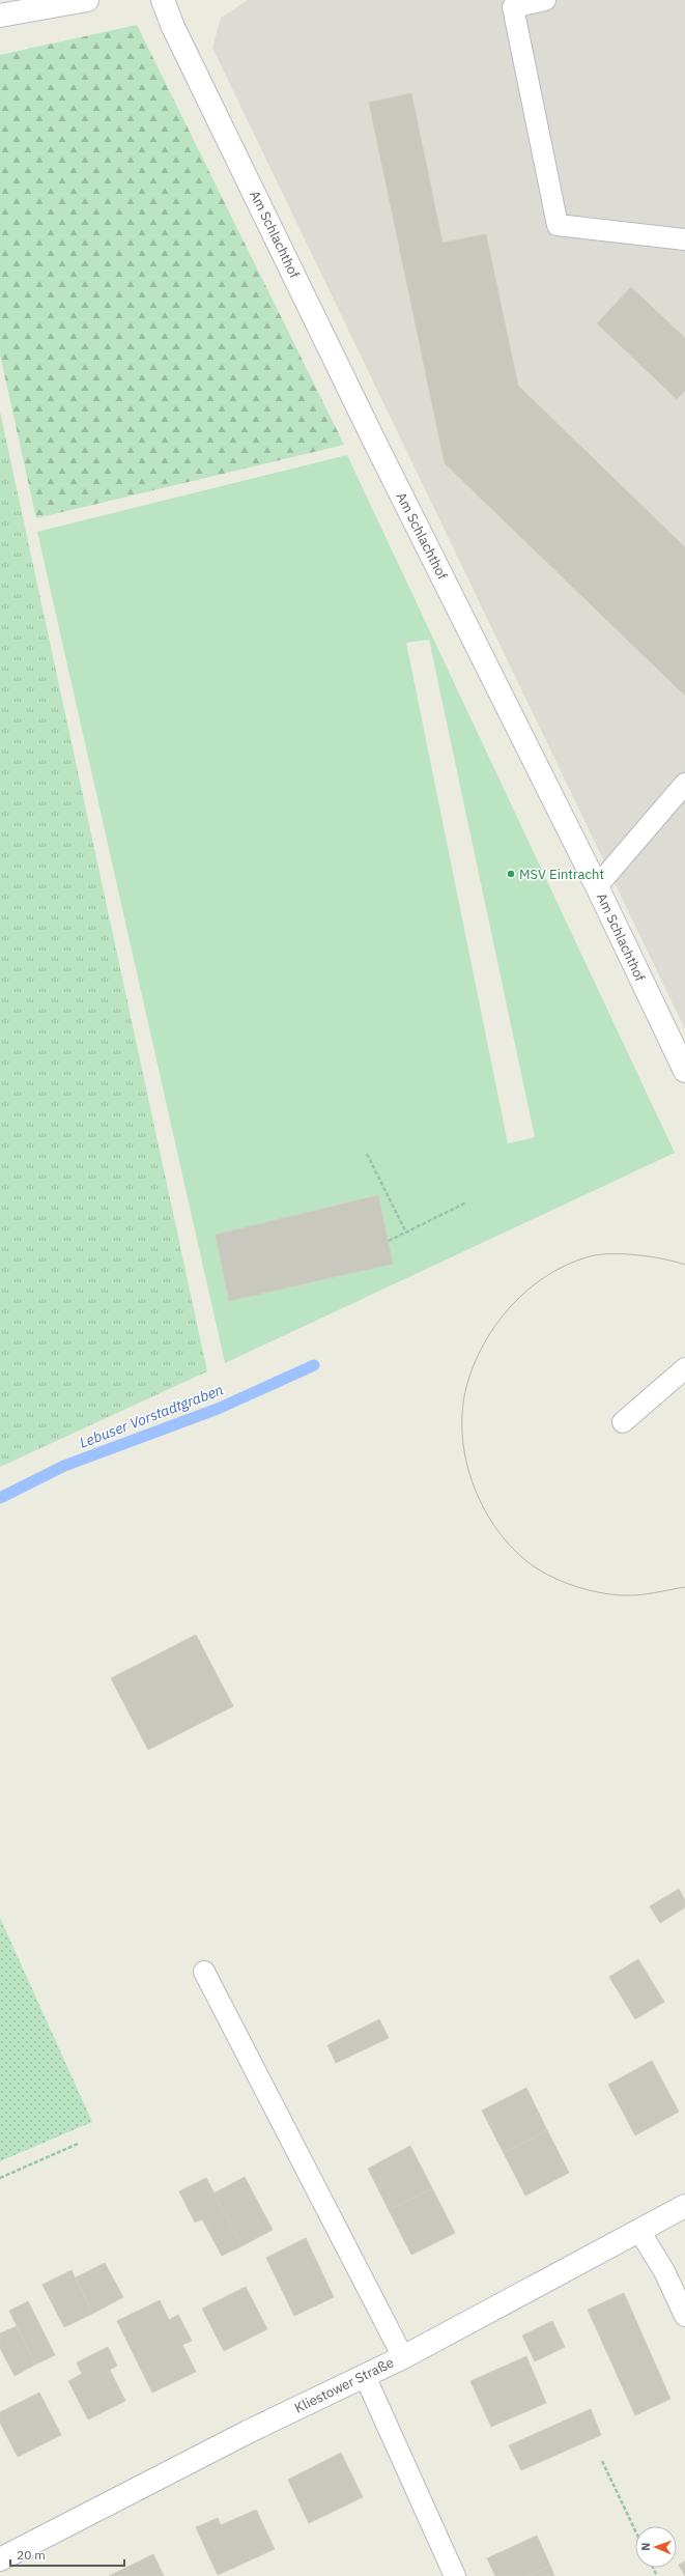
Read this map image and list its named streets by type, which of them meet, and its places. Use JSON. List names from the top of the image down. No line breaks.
{"streets":{"street":["Am Schlachthof","Kliestower Straße"]},"water":["Lebuser Vorstadtgraben"],"places":["MSV Eintracht"],"scale_bar":"20 m","north":"left"}
